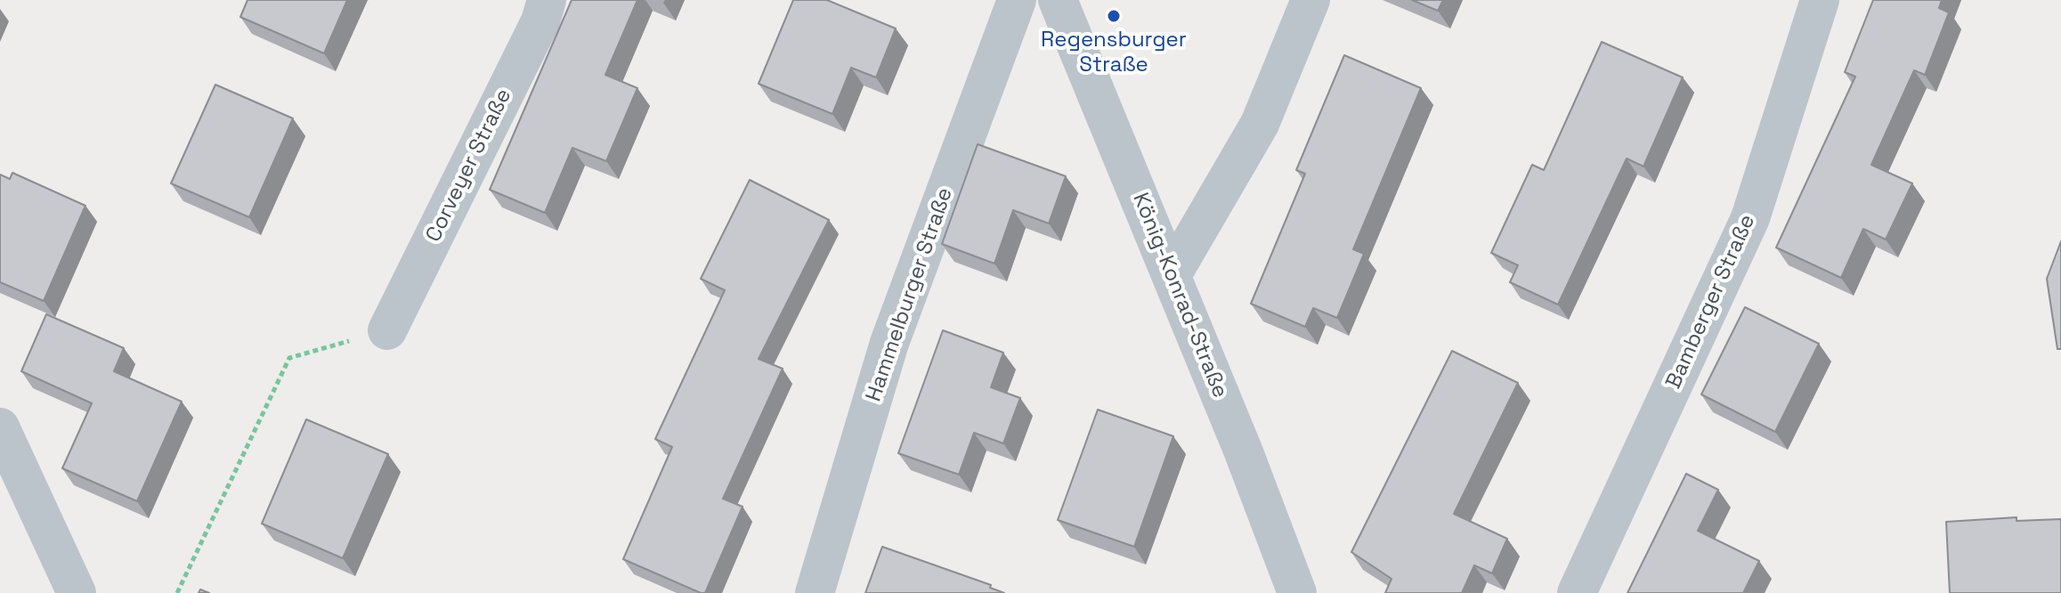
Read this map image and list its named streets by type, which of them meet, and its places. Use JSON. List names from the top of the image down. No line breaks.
{"streets":{"street":["Corveyer Straße","Hammelburger Straße","König-Konrad-Straße","Bamberger Straße"]},"places":["Regensburger Straße"]}
